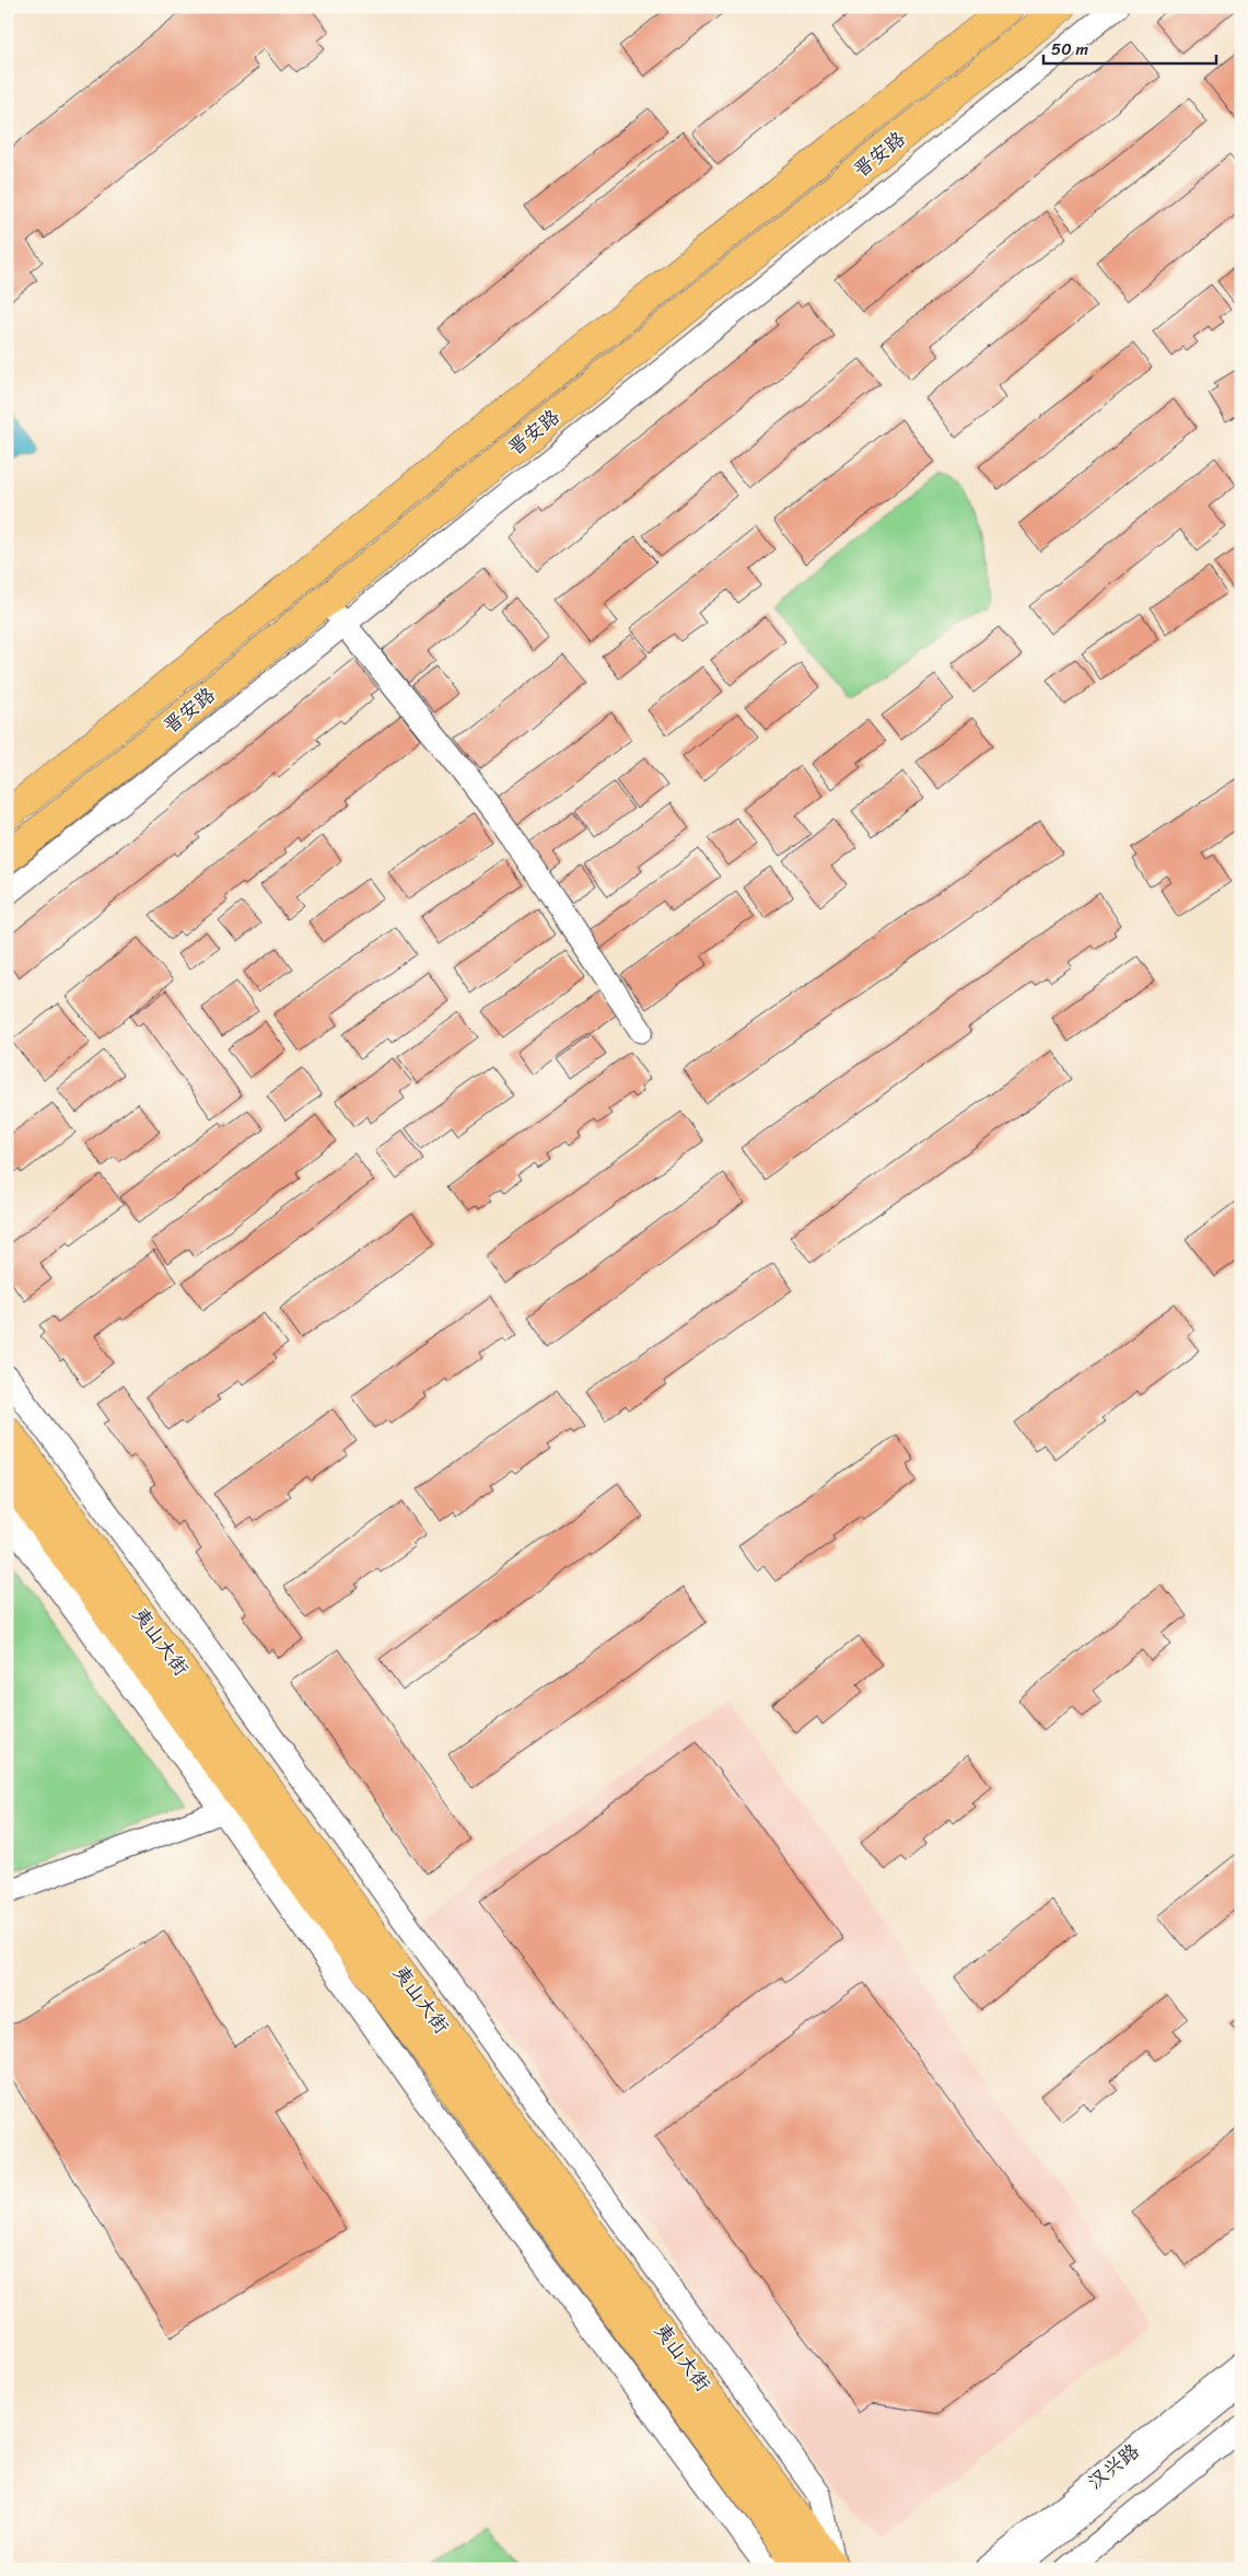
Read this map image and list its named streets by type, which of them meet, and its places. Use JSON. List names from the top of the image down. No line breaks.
{"streets":{"main road":["晋安路","夷山大街"],"street":["汉兴路"]},"scale_bar":"50 m"}
